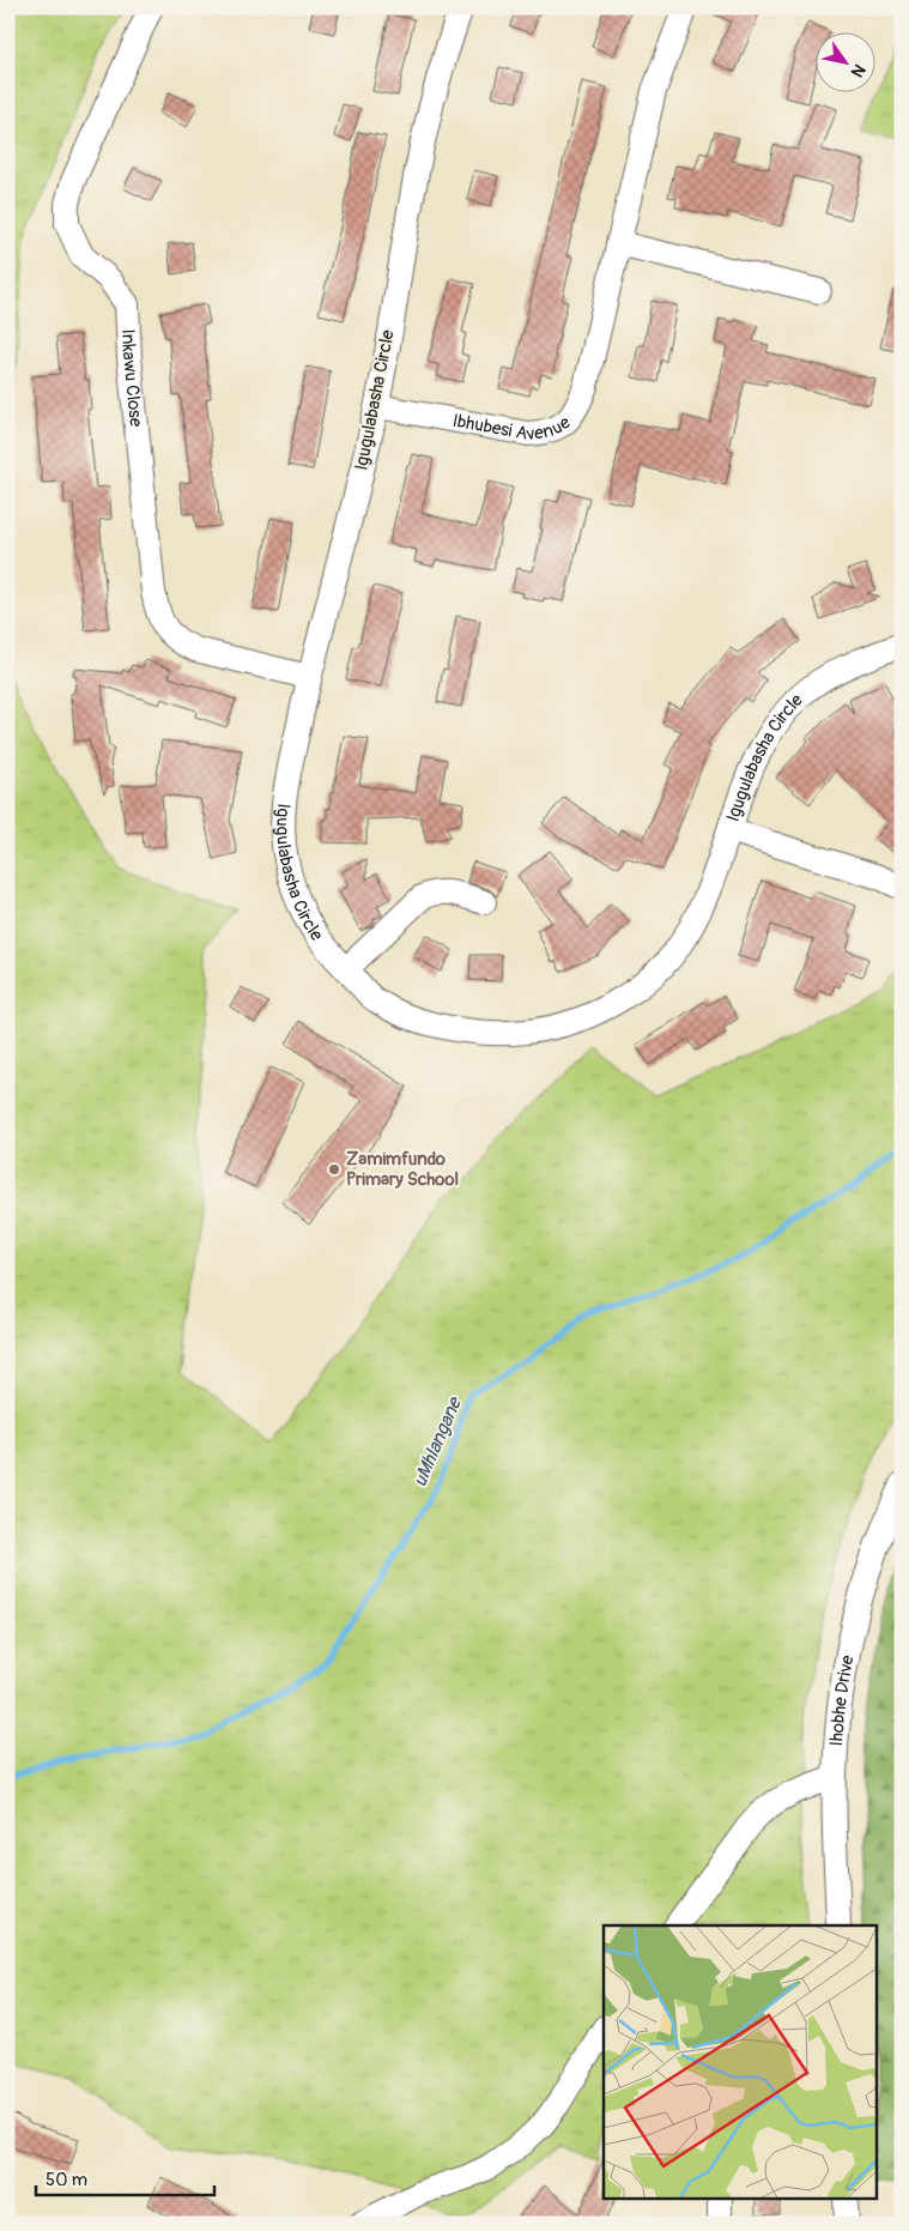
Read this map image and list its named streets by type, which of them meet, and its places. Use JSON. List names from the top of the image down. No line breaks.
{"streets":{"street":["Inkawu Close","Igugulabasha Circle","Ibhubesi Avenue","Ihobhe Drive"]},"crossings":[["Inkawu Close","Igugulabasha Circle"],["Igugulabasha Circle","Ibhubesi Avenue"]],"water":["uMhlangane"],"places":["Zamimfundo Primary School"],"scale_bar":"50 m","north":"bottom right"}
